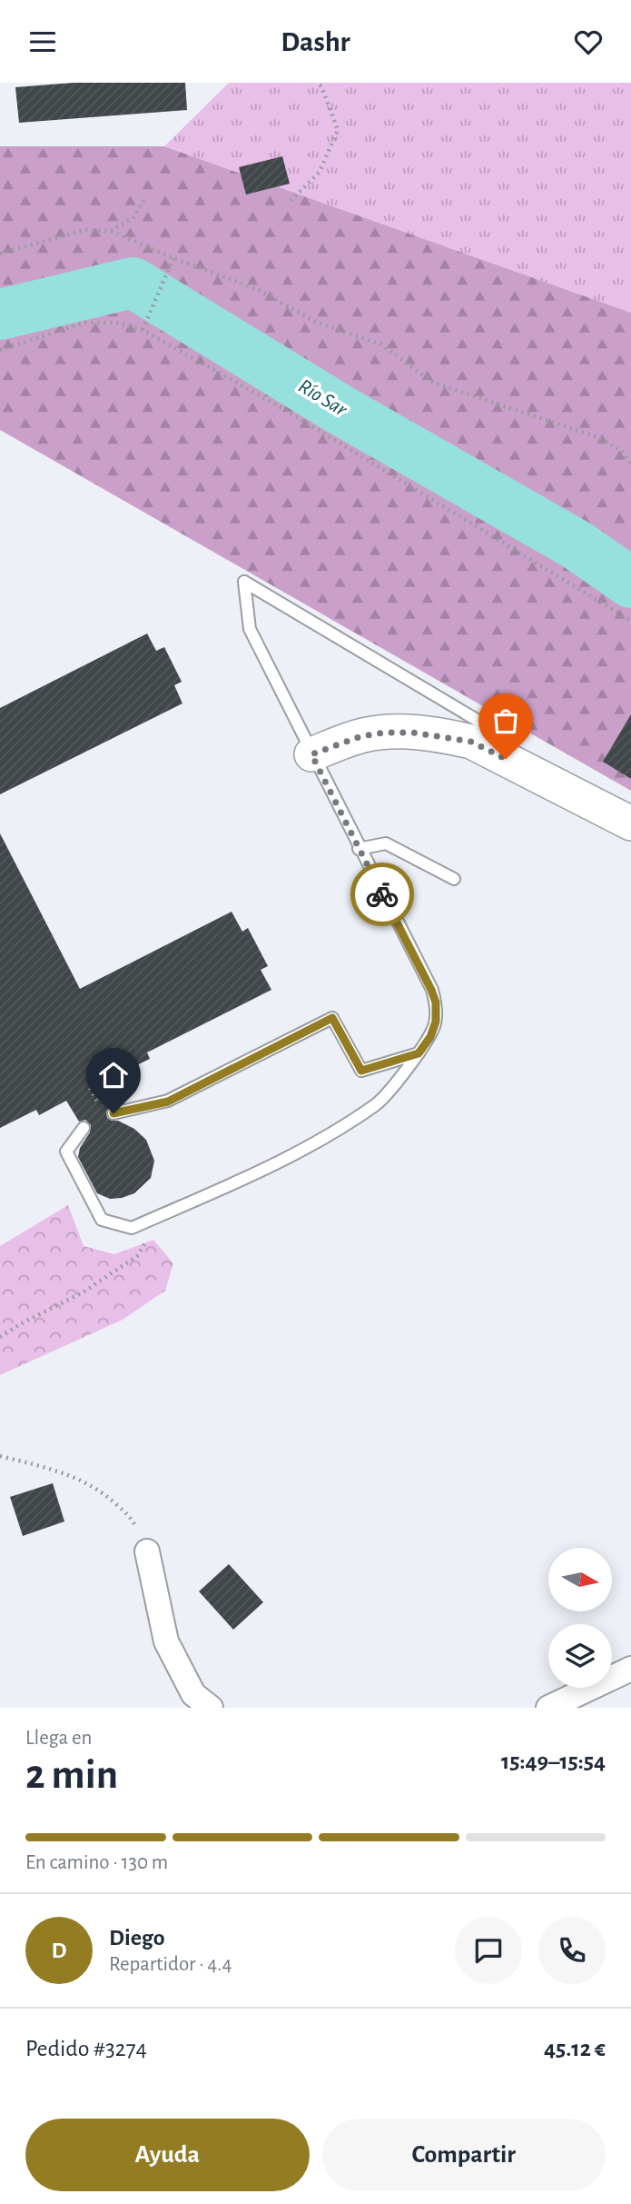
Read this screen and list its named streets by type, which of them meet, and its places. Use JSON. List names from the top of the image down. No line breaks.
{"water":["Río Sar"],"north":"right","page":{"header":"Dashr","heading":["2 min","Llega en","15:49–15:54"],"panel":["Diego","Repartidor · 4.4","Pedido #3274","45.12 €"],"bar":"En camino · 130 m","round":"D","buttons":["Ayuda","Compartir"]}}
